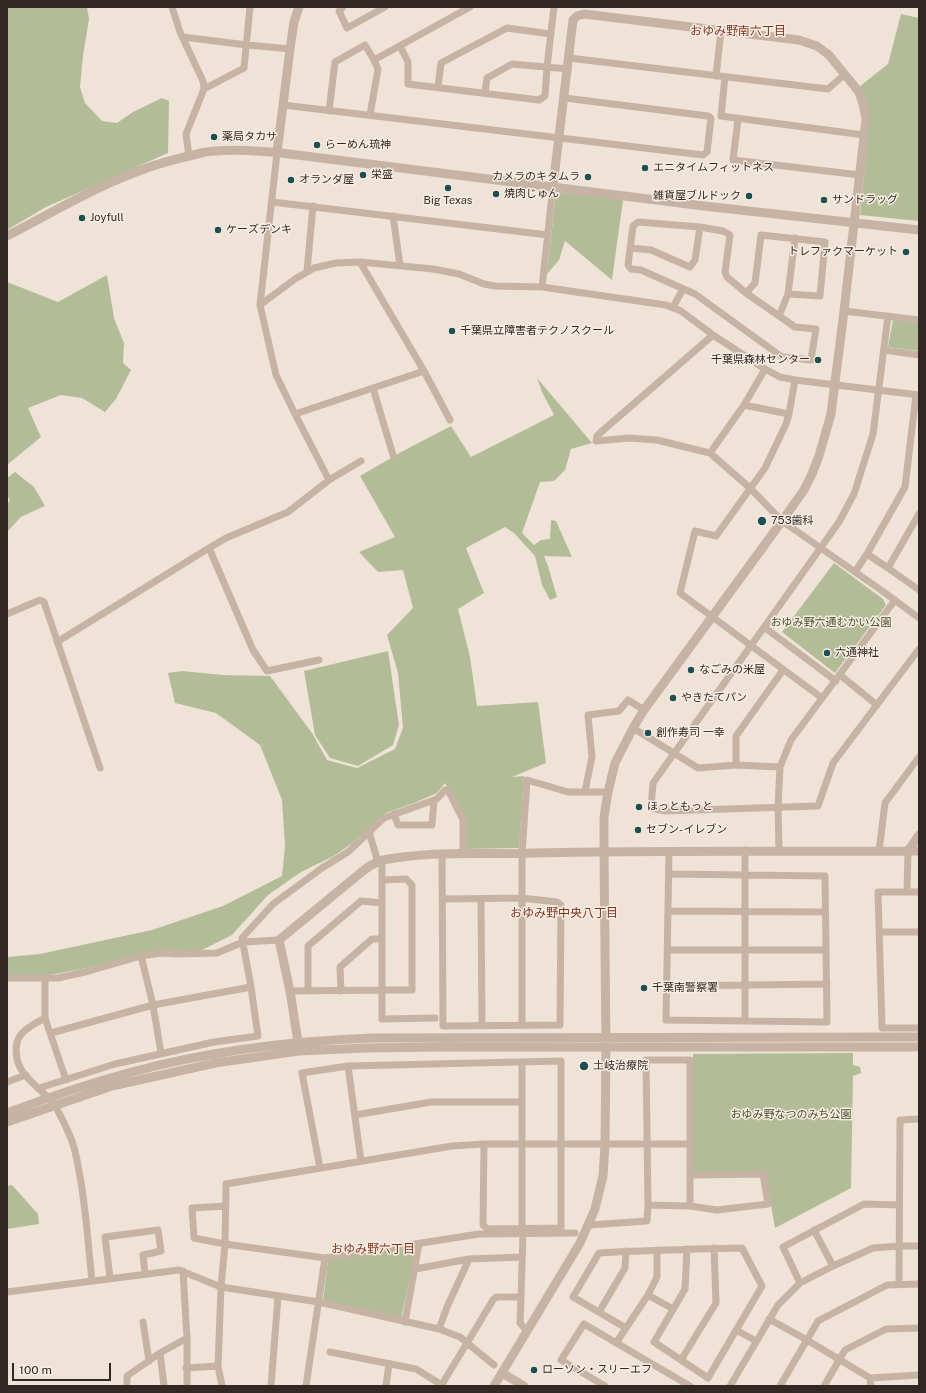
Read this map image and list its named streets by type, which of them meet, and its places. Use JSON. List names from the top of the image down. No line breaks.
{"districts":["おゆみ野南六丁目","おゆみ野中央八丁目","おゆみ野六丁目"],"parks":["おゆみ野六通むかい公園","おゆみ野なつのみち公園"],"places":["薬局タカサ","らーめん琉神","エニタイムフィットネス","栄盛","カメラのキタムラ","オランダ屋","Big Texas","焼肉じゅん","雑貨屋ブルドック","サンドラッグ","Joyfull","ケーズデンキ","トレファクマーケット","千葉県立障害者テクノスクール","千葉県森林センター","753歯科","六通神社","なごみの米屋","やきたてパン","創作寿司 一幸","ほっともっと","セブン-イレブン","千葉南警察署","土岐治療院","ローソン・スリーエフ"],"scale_bar":"100 m"}
